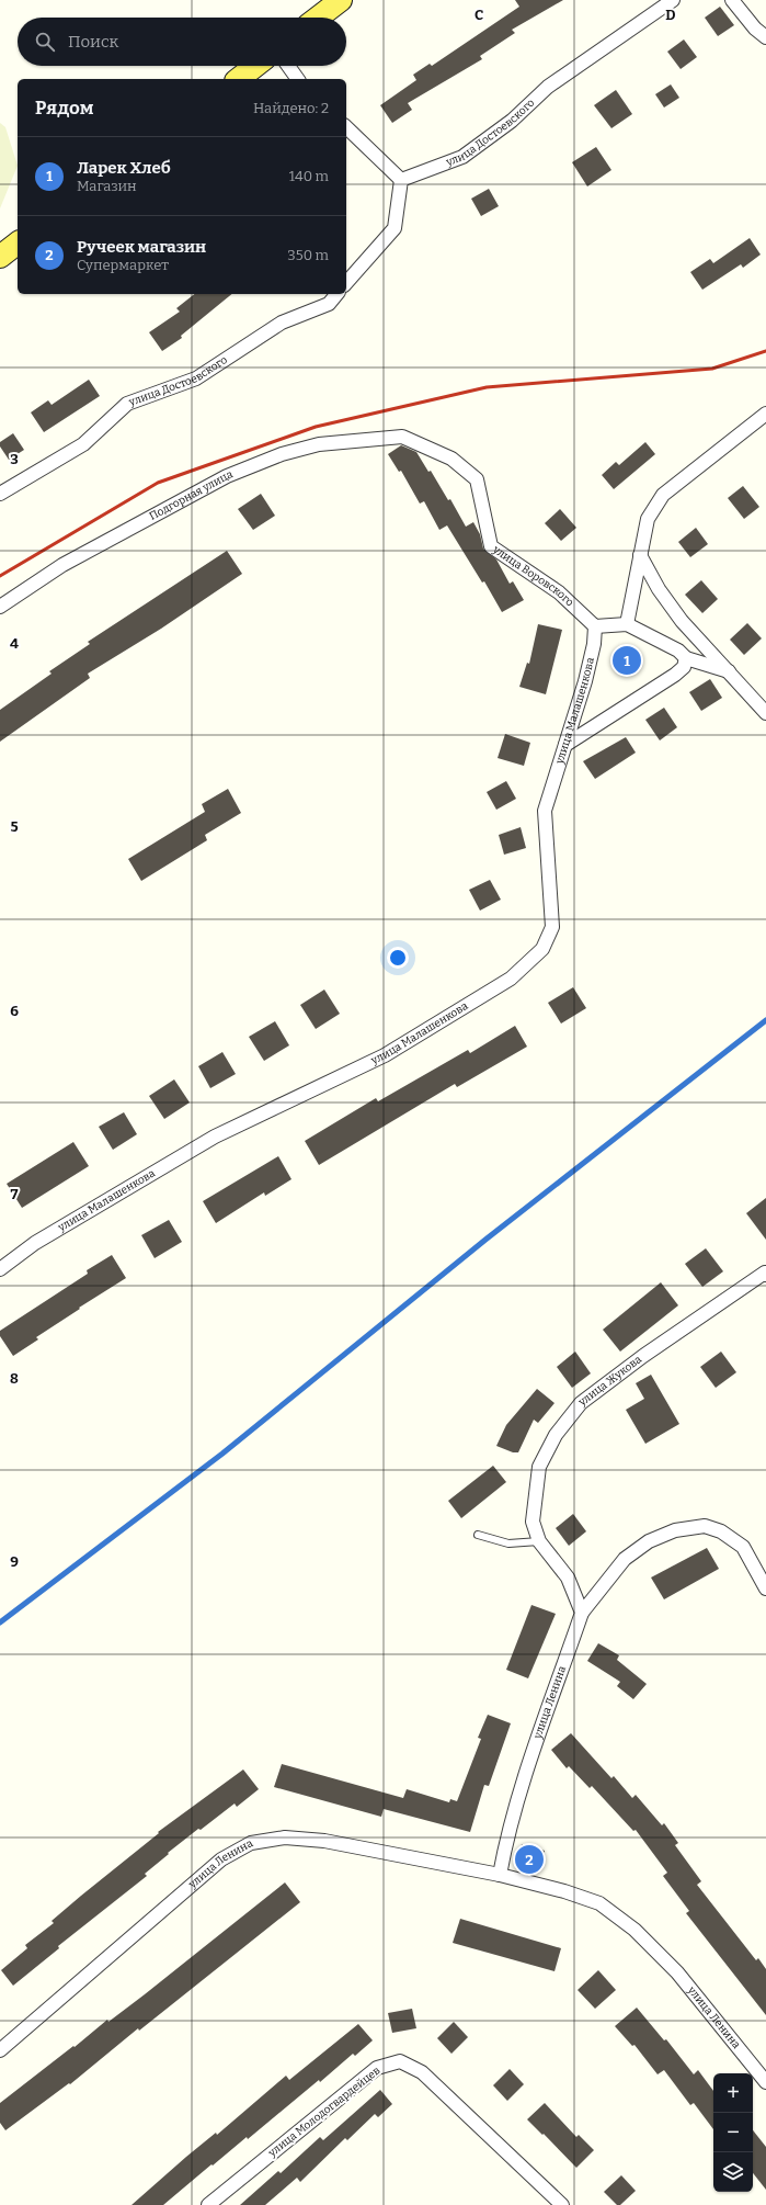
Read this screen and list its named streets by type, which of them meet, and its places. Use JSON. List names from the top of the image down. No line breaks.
{"streets":{"street":["улица Достоевского","Подгорная улица","улица Воровского","улица Малашенкова","улица Жукова","улица Ленина","улица Молодогвардейцев"]},"crossings":[["Подгорная улица","улица Воровского"],["улица Воровского","улица Малашенкова"]],"page":{"search":"Поиск","heading":["Рядом","Найдено: 2"],"list":[{"mark":"1","name":"Ларек Хлеб","note":"Магазин","value":"140 m"},{"mark":"2","name":"Ручеек магазин","note":"Супермаркет","value":"350 m"}],"pins":["1","2"],"map_buttons":["+","−"]},"grid":{"columns":["C","D"],"rows":["3","4","5","6","7","8","9"]}}
